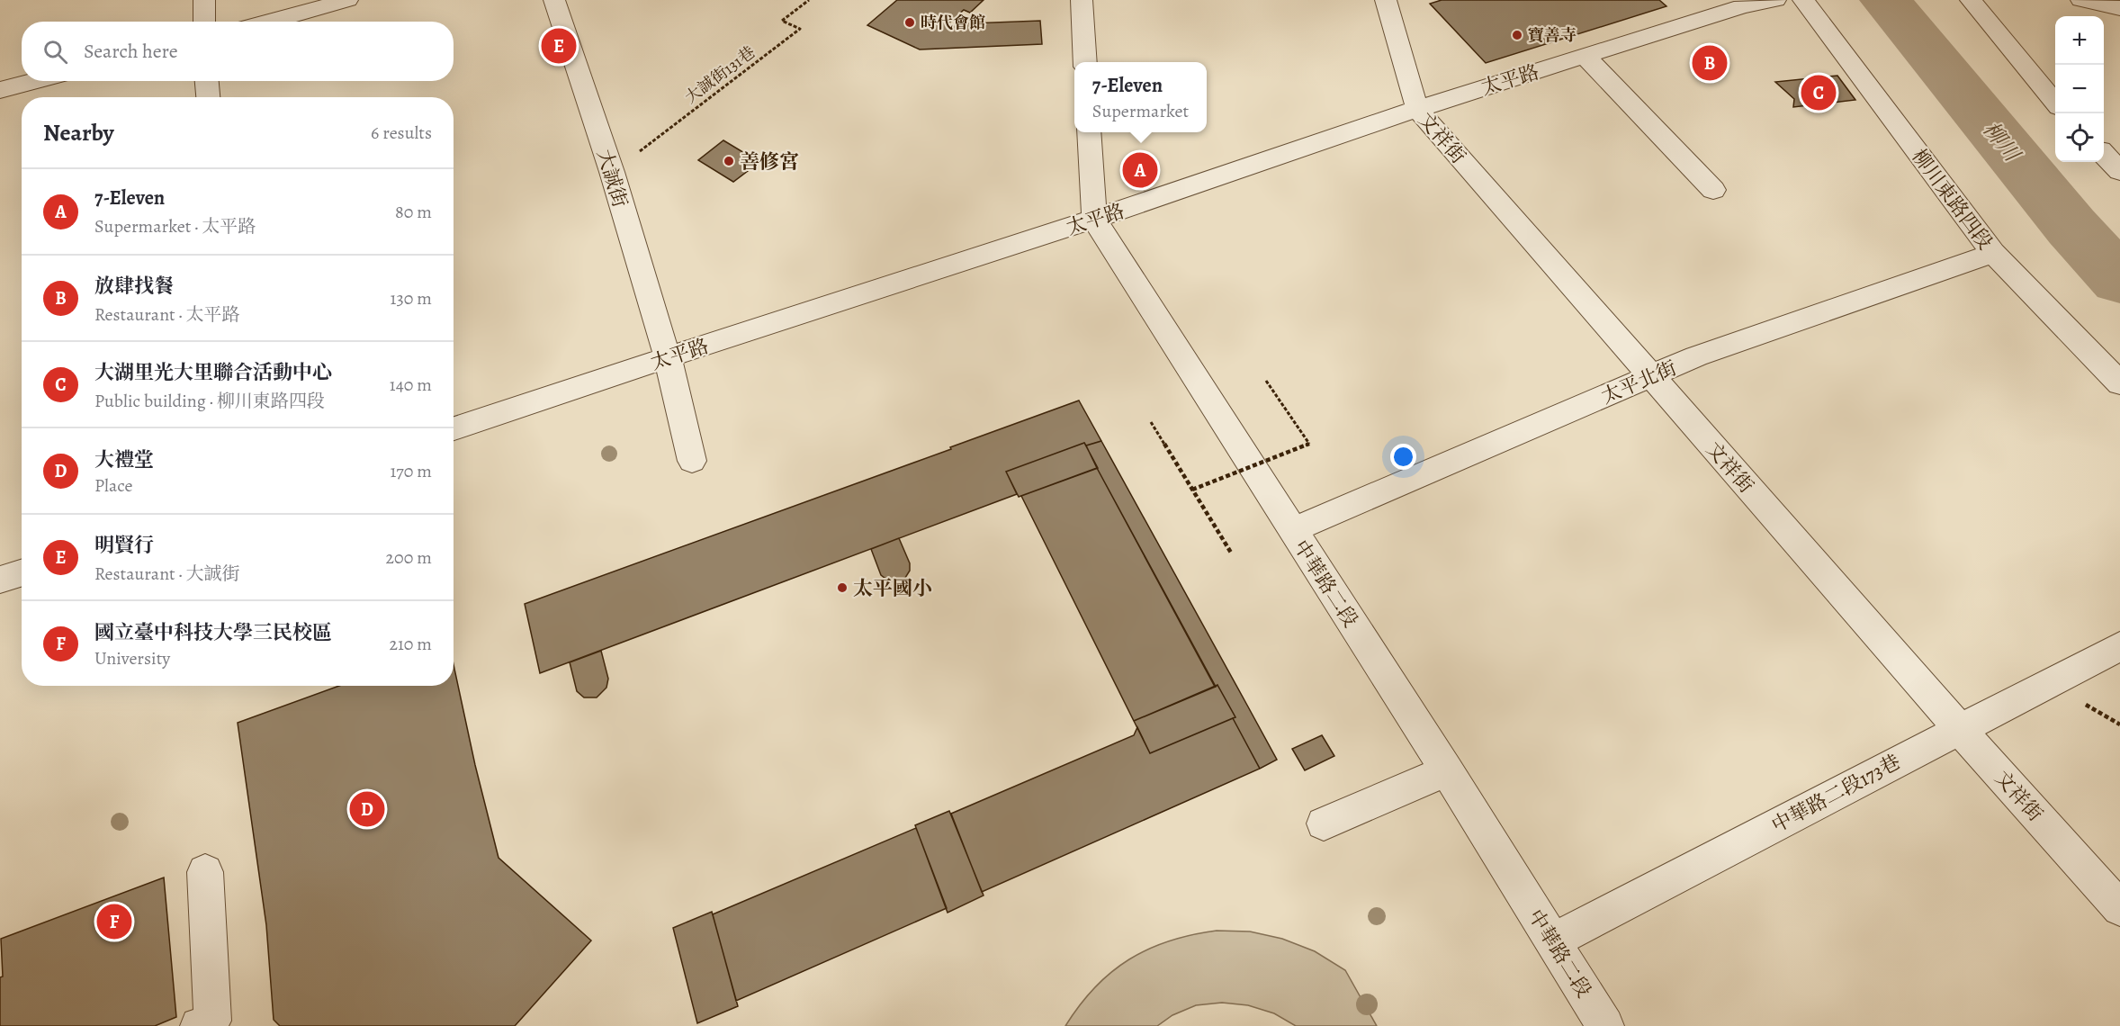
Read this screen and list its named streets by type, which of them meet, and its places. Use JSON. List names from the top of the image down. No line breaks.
{"streets":{"street":["太平路","文祥街","大誠街","柳川東路四段","太平北街","中華路二段","中華路二段173巷"],"path":["大誠街131巷"]},"crossings":[["大誠街131巷","大誠街"],["太平路","文祥街"],["太平路","大誠街"],["太平路","中華路二段"],["文祥街","太平北街"],["文祥街","中華路二段173巷"],["柳川東路四段","太平北街"],["太平北街","中華路二段"],["中華路二段","中華路二段173巷"]],"water":["柳川"],"places":["時代會館","寶善寺","善修宮","太平國小"],"page":{"map_buttons":["+","−"],"search":"Search here","pins":["E","B","C","A","D","F"],"popup":["7-Eleven","Supermarket"],"heading":["Nearby","6 results"],"list":[{"mark":"A","name":"7-Eleven","note":"Supermarket · 太平路","value":"80 m"},{"mark":"B","name":"放肆找餐","note":"Restaurant · 太平路","value":"130 m"},{"mark":"C","name":"大湖里光大里聯合活動中心","note":"Public building · 柳川東路四段","value":"140 m"},{"mark":"D","name":"大禮堂","note":"Place","value":"170 m"},{"mark":"E","name":"明賢行","note":"Restaurant · 大誠街","value":"200 m"},{"mark":"F","name":"國立臺中科技大學三民校區","note":"University","value":"210 m"}]}}
